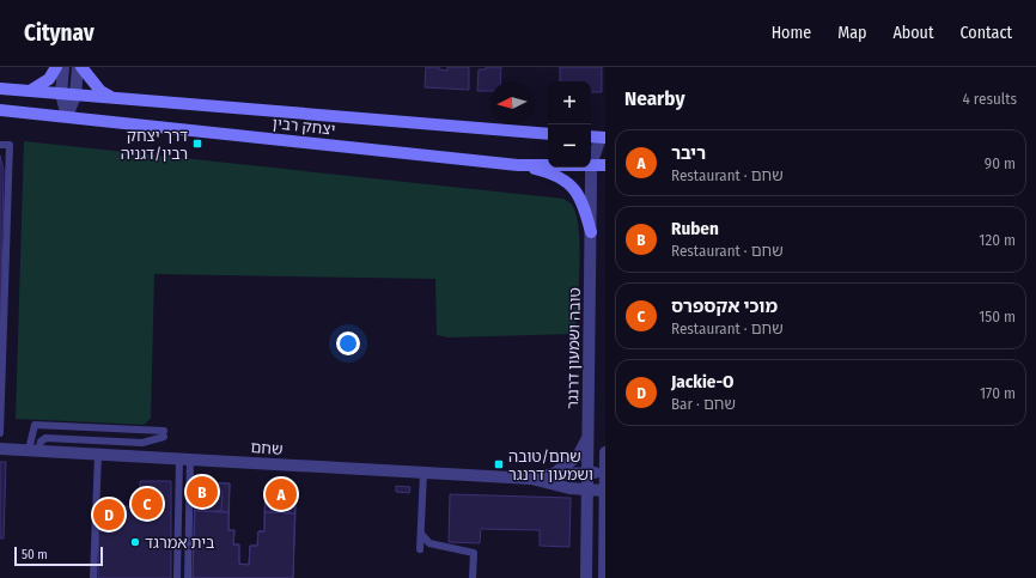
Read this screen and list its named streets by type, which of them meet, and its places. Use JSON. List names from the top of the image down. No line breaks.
{"streets":{"main road":["יצחק רבין"],"street":["טובה ושמעון דרנגר","שחם"]},"crossings":[["יצחק רבין","טובה ושמעון דרנגר"],["טובה ושמעון דרנגר","שחם"]],"places":{"transit":["דרך יצחק רבין/דגניה","שחם/טובה ושמעון דרנגר"],"other":["בית אמרגד"]},"scale_bar":"50 m","north":"left","page":{"header":"Citynav","nav":["Home","Map","About","Contact"],"heading":["Nearby","4 results"],"map_buttons":["+","−"],"list":[{"mark":"A","name":"ריבר","note":"Restaurant · שחם","value":"90 m"},{"mark":"B","name":"Ruben","note":"Restaurant · שחם","value":"120 m"},{"mark":"C","name":"מוכי אקספרס","note":"Restaurant · שחם","value":"150 m"},{"mark":"D","name":"Jackie-O","note":"Bar · שחם","value":"170 m"}],"pins":["B","A","C","D"],"scale":"50 m"}}
